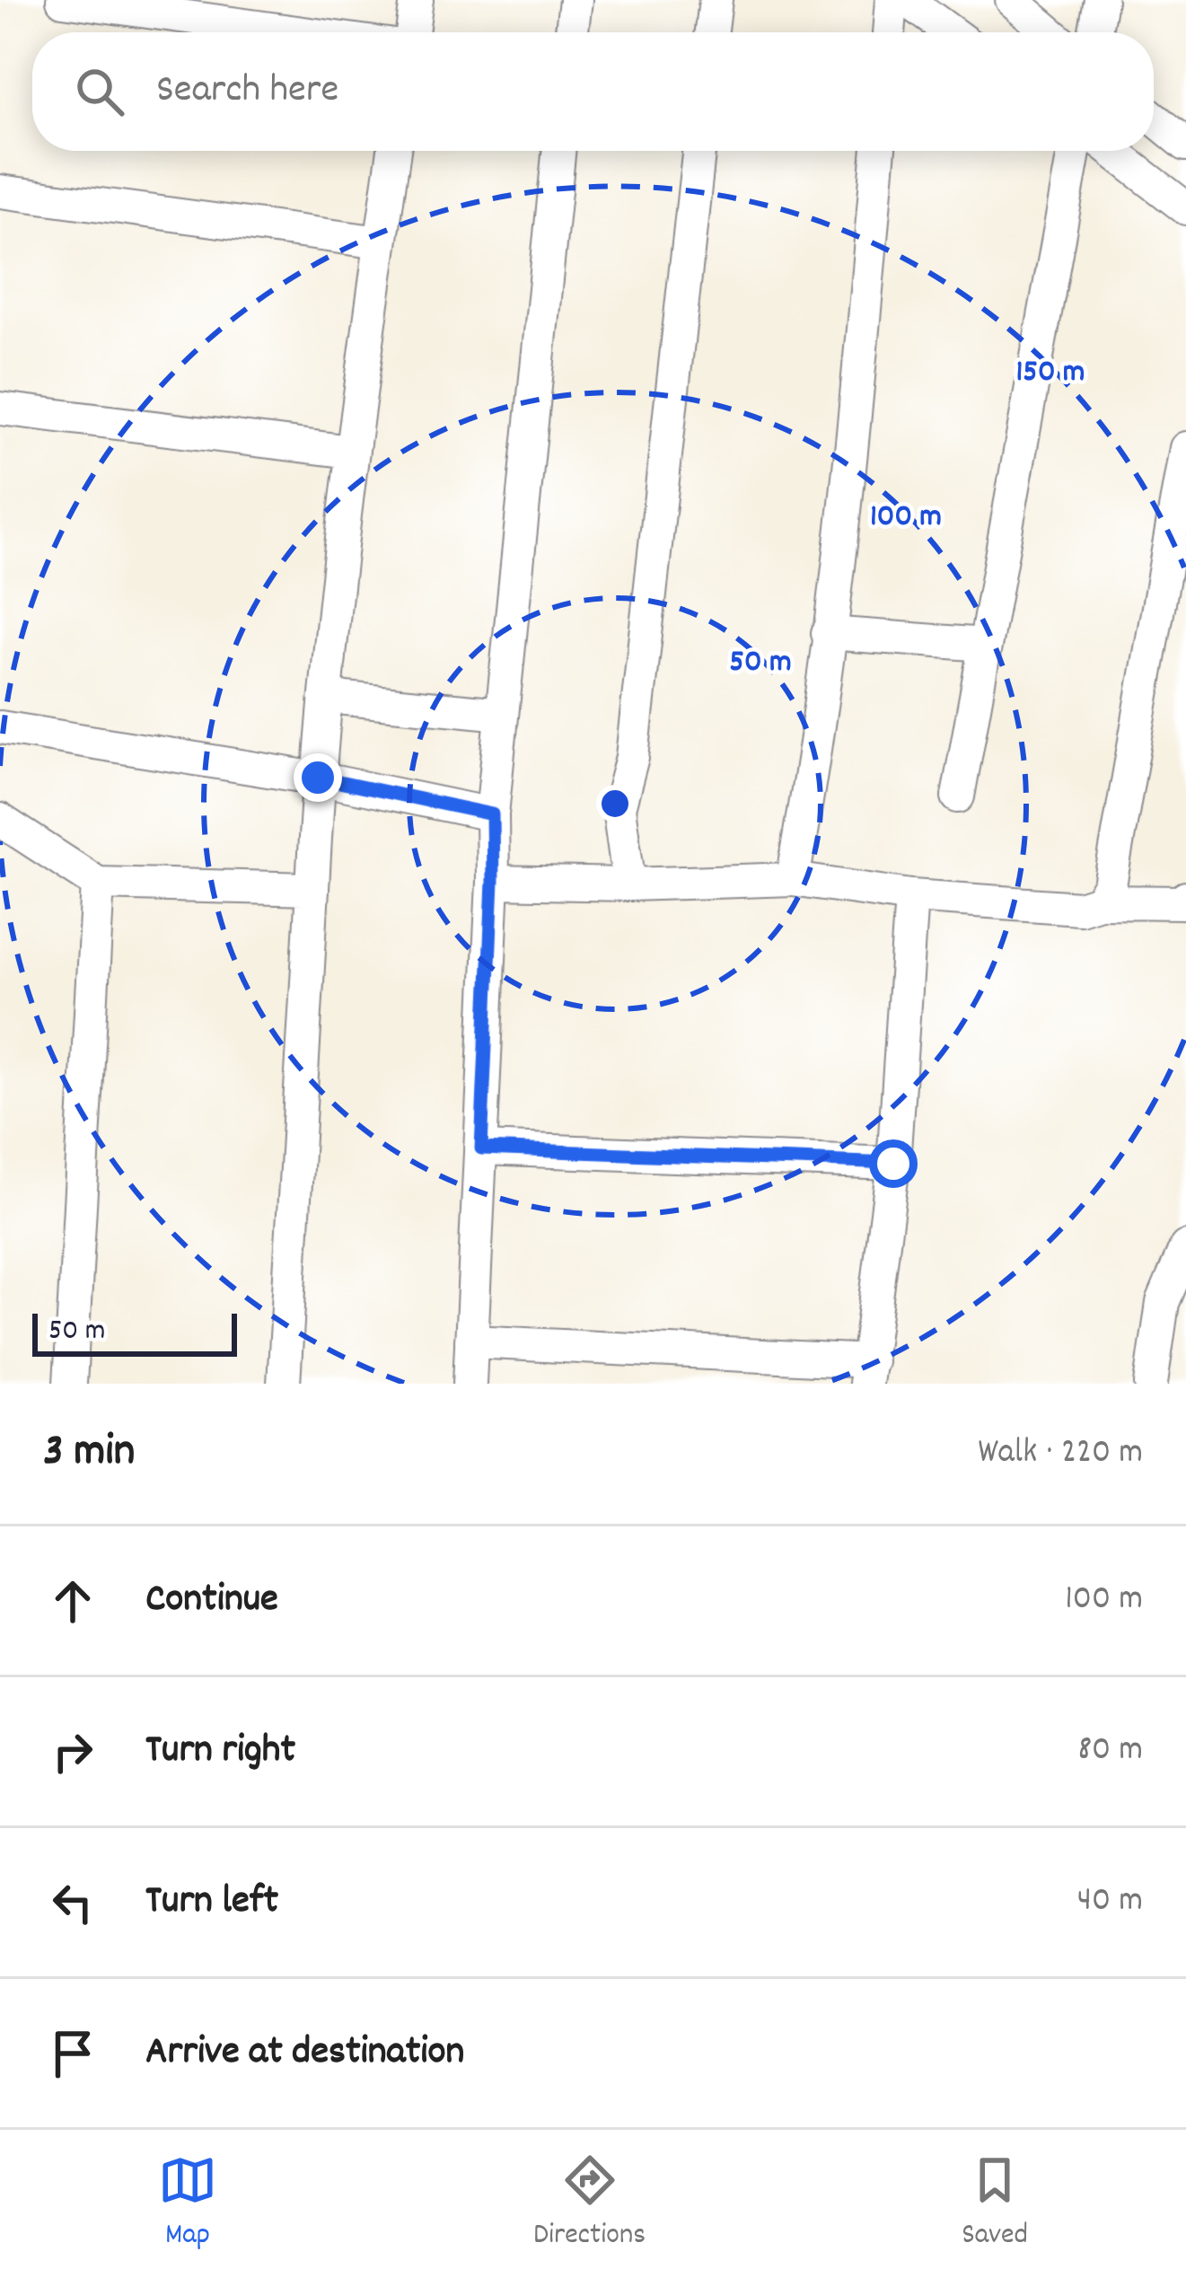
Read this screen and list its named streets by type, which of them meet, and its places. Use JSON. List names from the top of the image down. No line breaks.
{"scale_bar":"50 m","page":{"search":"Search here","scale":"50 m","heading":["3 min","Walk · 220 m"],"list":[["Continue","100 m"],["Turn right","80 m"],["Turn left","40 m"],"Arrive at destination"],"nav":["Map","Directions","Saved"]},"rings":["150 m","100 m","50 m"]}
